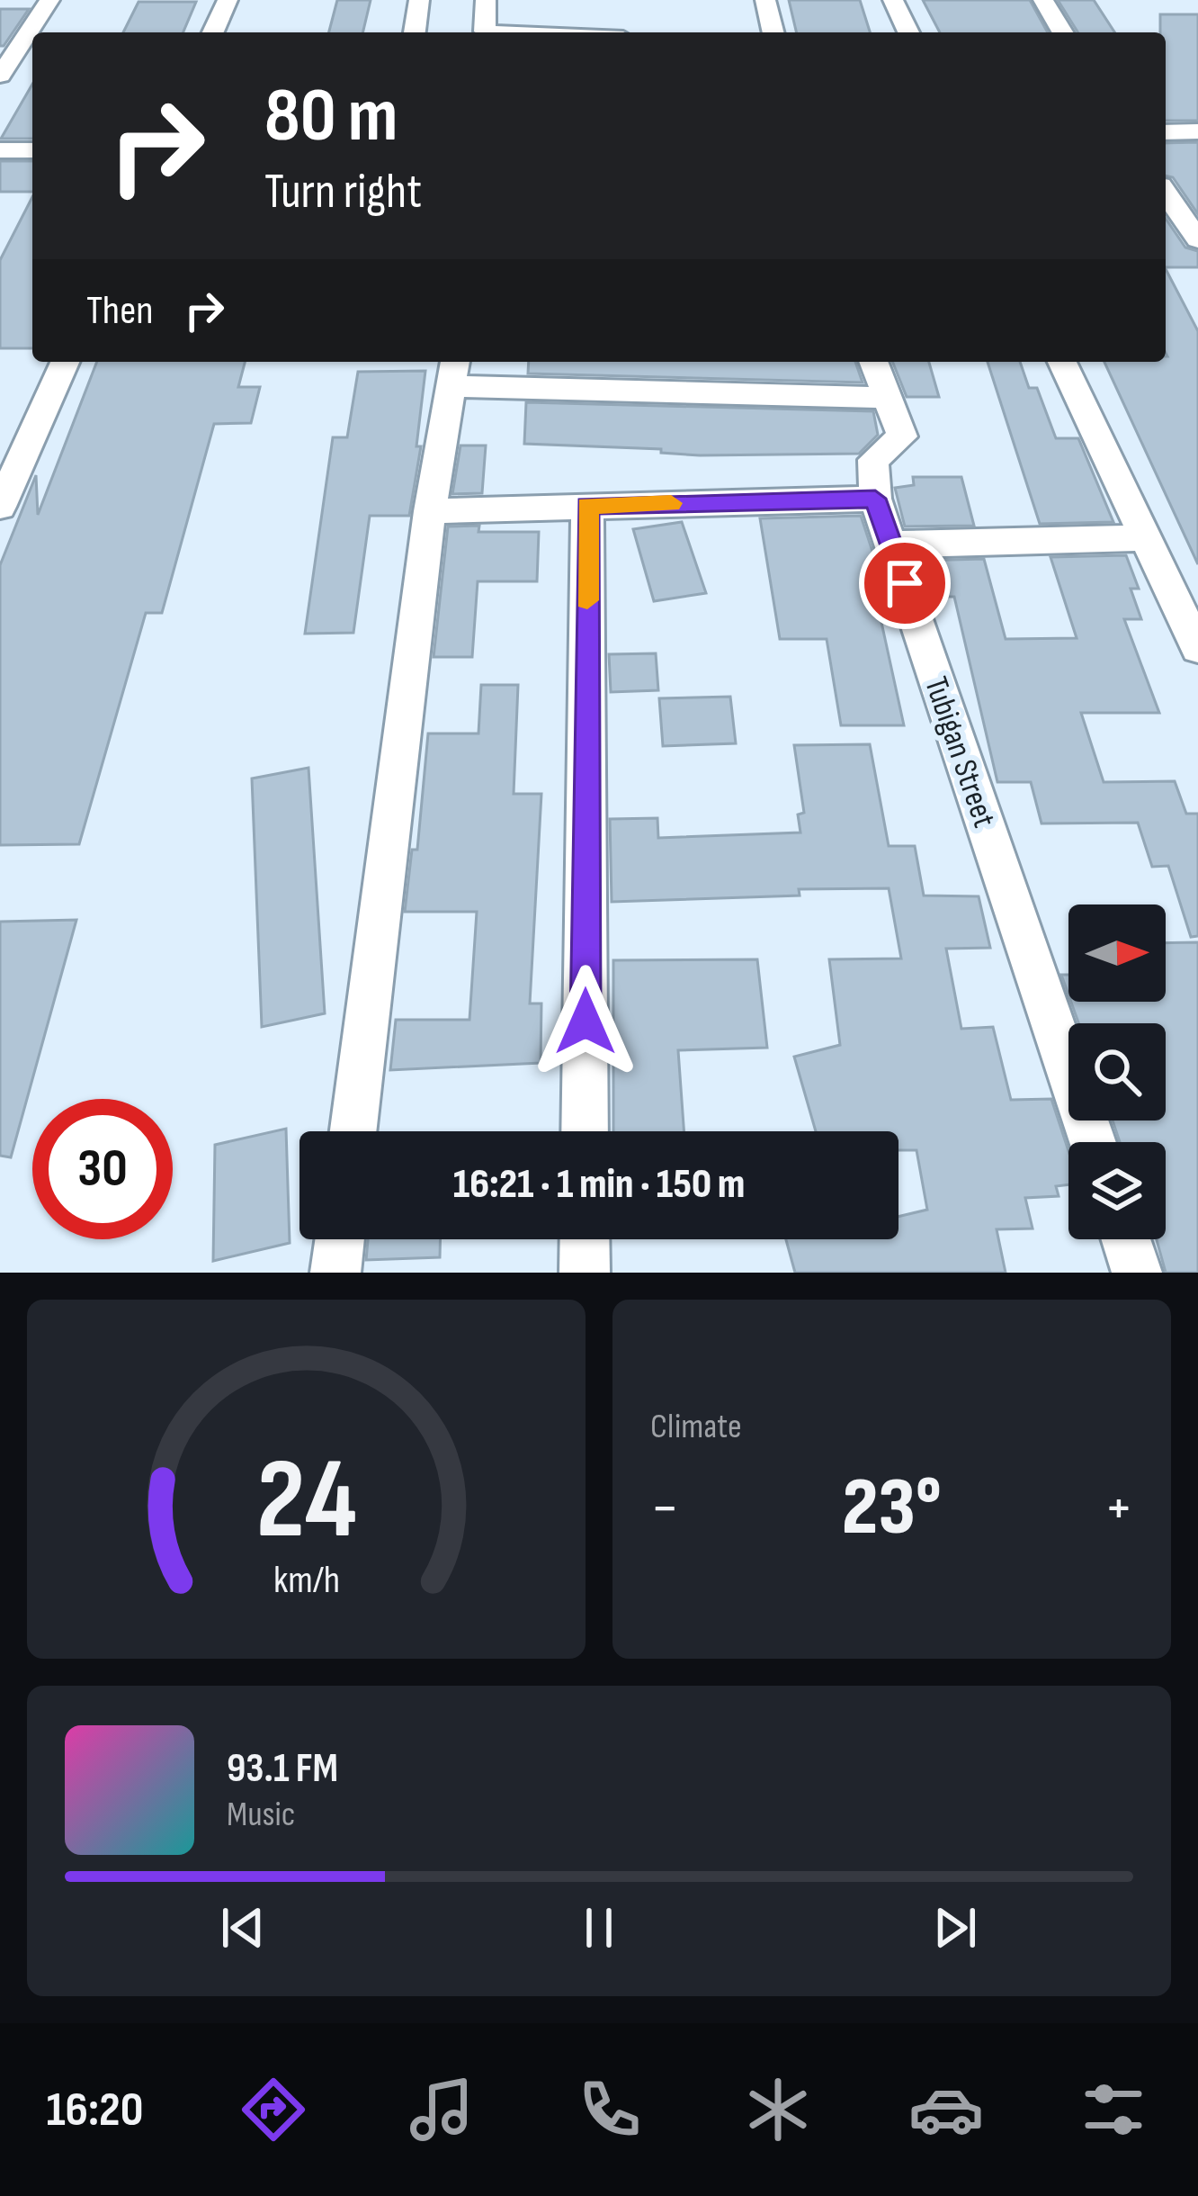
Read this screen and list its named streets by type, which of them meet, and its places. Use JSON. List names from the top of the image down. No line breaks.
{"streets":{"street":["Tubigan Street"]},"north":"right","page":{"turn":["80 m","Turn right"],"then":"Then","limit":"30","trip":"16:21 · 1 min · 150 m","tile":"Climate","heat":["−","23°","+"],"song":["93.1 FM","Music"],"tabs":"16:20","gauge":["24","km/h"]}}
